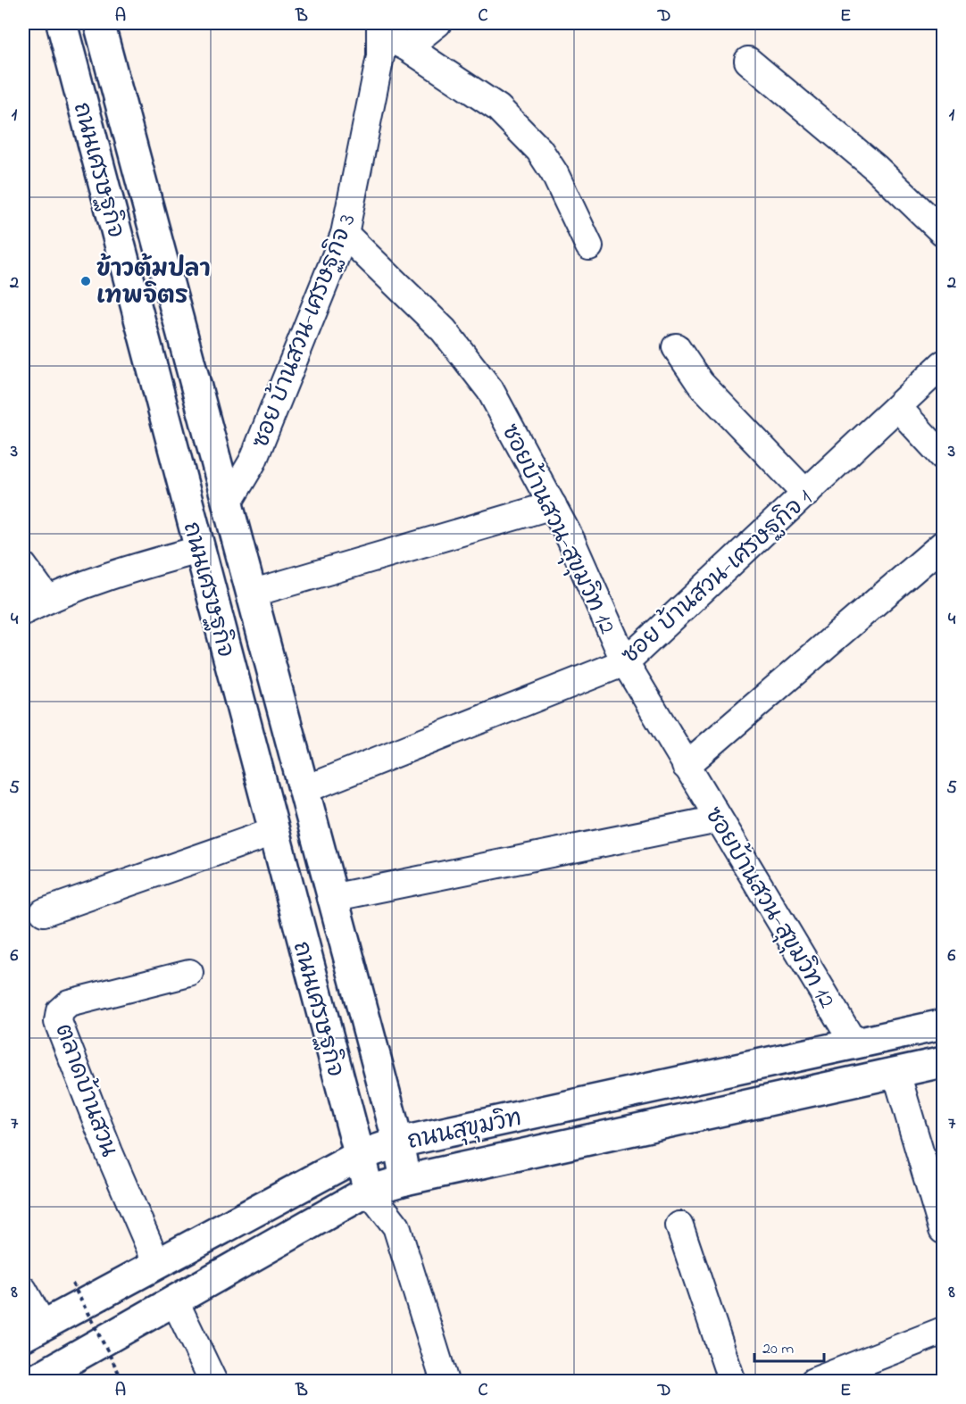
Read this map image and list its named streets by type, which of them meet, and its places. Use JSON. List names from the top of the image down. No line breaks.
{"streets":{"main road":["ถนนเศรษฐกิจ","ถนนสุขุมวิท"],"street":["ซอย บ้านสวน-เศรษฐกิจ 3","ซอยบ้านสวน-สุขุมวิท 12","ซอย บ้านสวน-เศรษฐกิจ 1","ตลาดบ้านสวน"]},"crossings":[["ถนนเศรษฐกิจ","ซอย บ้านสวน-เศรษฐกิจ 3"],["ถนนเศรษฐกิจ","ซอย บ้านสวน-เศรษฐกิจ 1"],["ถนนเศรษฐกิจ","ถนนสุขุมวิท"],["ซอย บ้านสวน-เศรษฐกิจ 3","ซอยบ้านสวน-สุขุมวิท 12"],["ซอยบ้านสวน-สุขุมวิท 12","ซอย บ้านสวน-เศรษฐกิจ 1"],["ซอยบ้านสวน-สุขุมวิท 12","ถนนสุขุมวิท"],["ตลาดบ้านสวน","ถนนสุขุมวิท"]],"places":["ข้าวต้มปลา เทพจิตร"],"scale_bar":"20 m","grid":{"columns":["A","B","C","D","E"],"rows":["1","2","3","4","5","6","7","8"]}}
